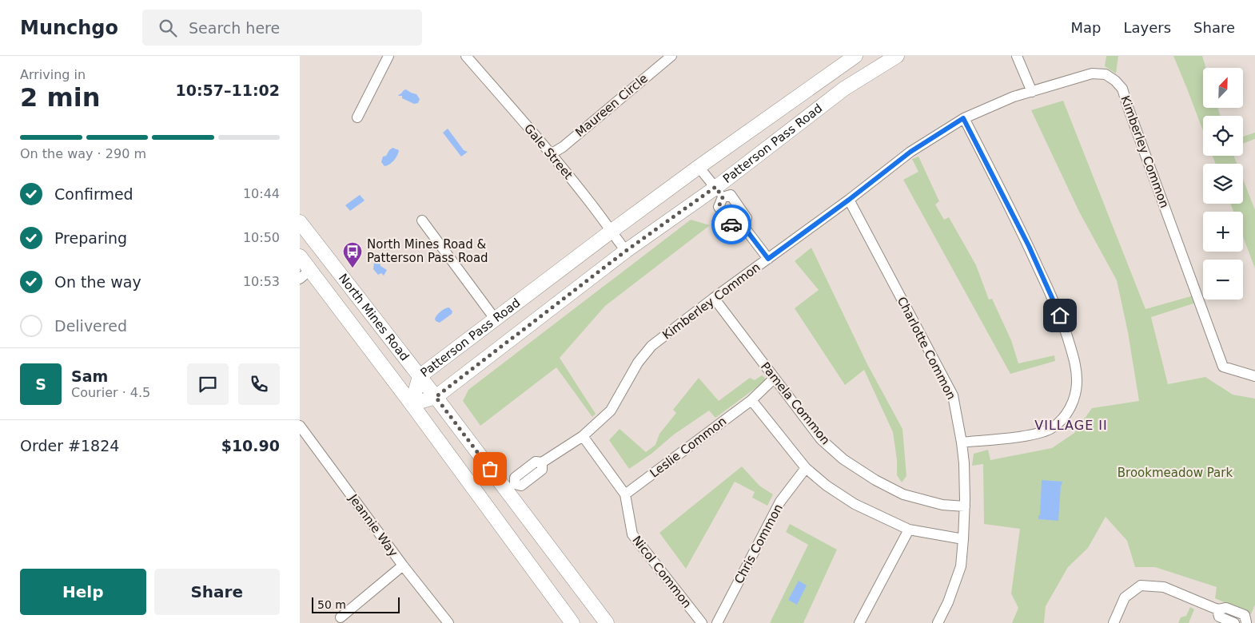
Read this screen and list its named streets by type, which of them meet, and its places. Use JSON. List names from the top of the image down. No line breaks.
{"streets":{"main road":["Patterson Pass Road","North Mines Road"],"street":["Maureen Circle","Gale Street","Kimberley Common","Charlotte Common","Pamela Common","Leslie Common","Jeannie Way","Chris Common","Nicol Common"]},"crossings":[["Maureen Circle","Gale Street"],["Patterson Pass Road","Gale Street"],["Patterson Pass Road","North Mines Road"],["Kimberley Common","North Mines Road"],["Kimberley Common","Charlotte Common"],["Kimberley Common","Pamela Common"],["Kimberley Common","Nicol Common"],["Charlotte Common","Pamela Common"],["Pamela Common","Leslie Common"],["Leslie Common","Nicol Common"]],"districts":["VILLAGE II"],"parks":["Brookmeadow Park"],"places":{"bus stop":["North Mines Road & Patterson Pass Road"]},"scale_bar":"50 m","north":"top right","page":{"header":"Munchgo","search":"Search here","nav":["Map","Layers","Share"],"heading":["2 min","Arriving in","10:57–11:02"],"panel":["Sam","Courier · 4.5","Order #1824","$10.90"],"map_buttons":["+","−"],"bar":"On the way · 290 m","list":[["Confirmed","10:44"],["Preparing","10:50"],["On the way","10:53"],"Delivered"],"round":"S","buttons":["Help","Share"],"scale":"50 m"}}
